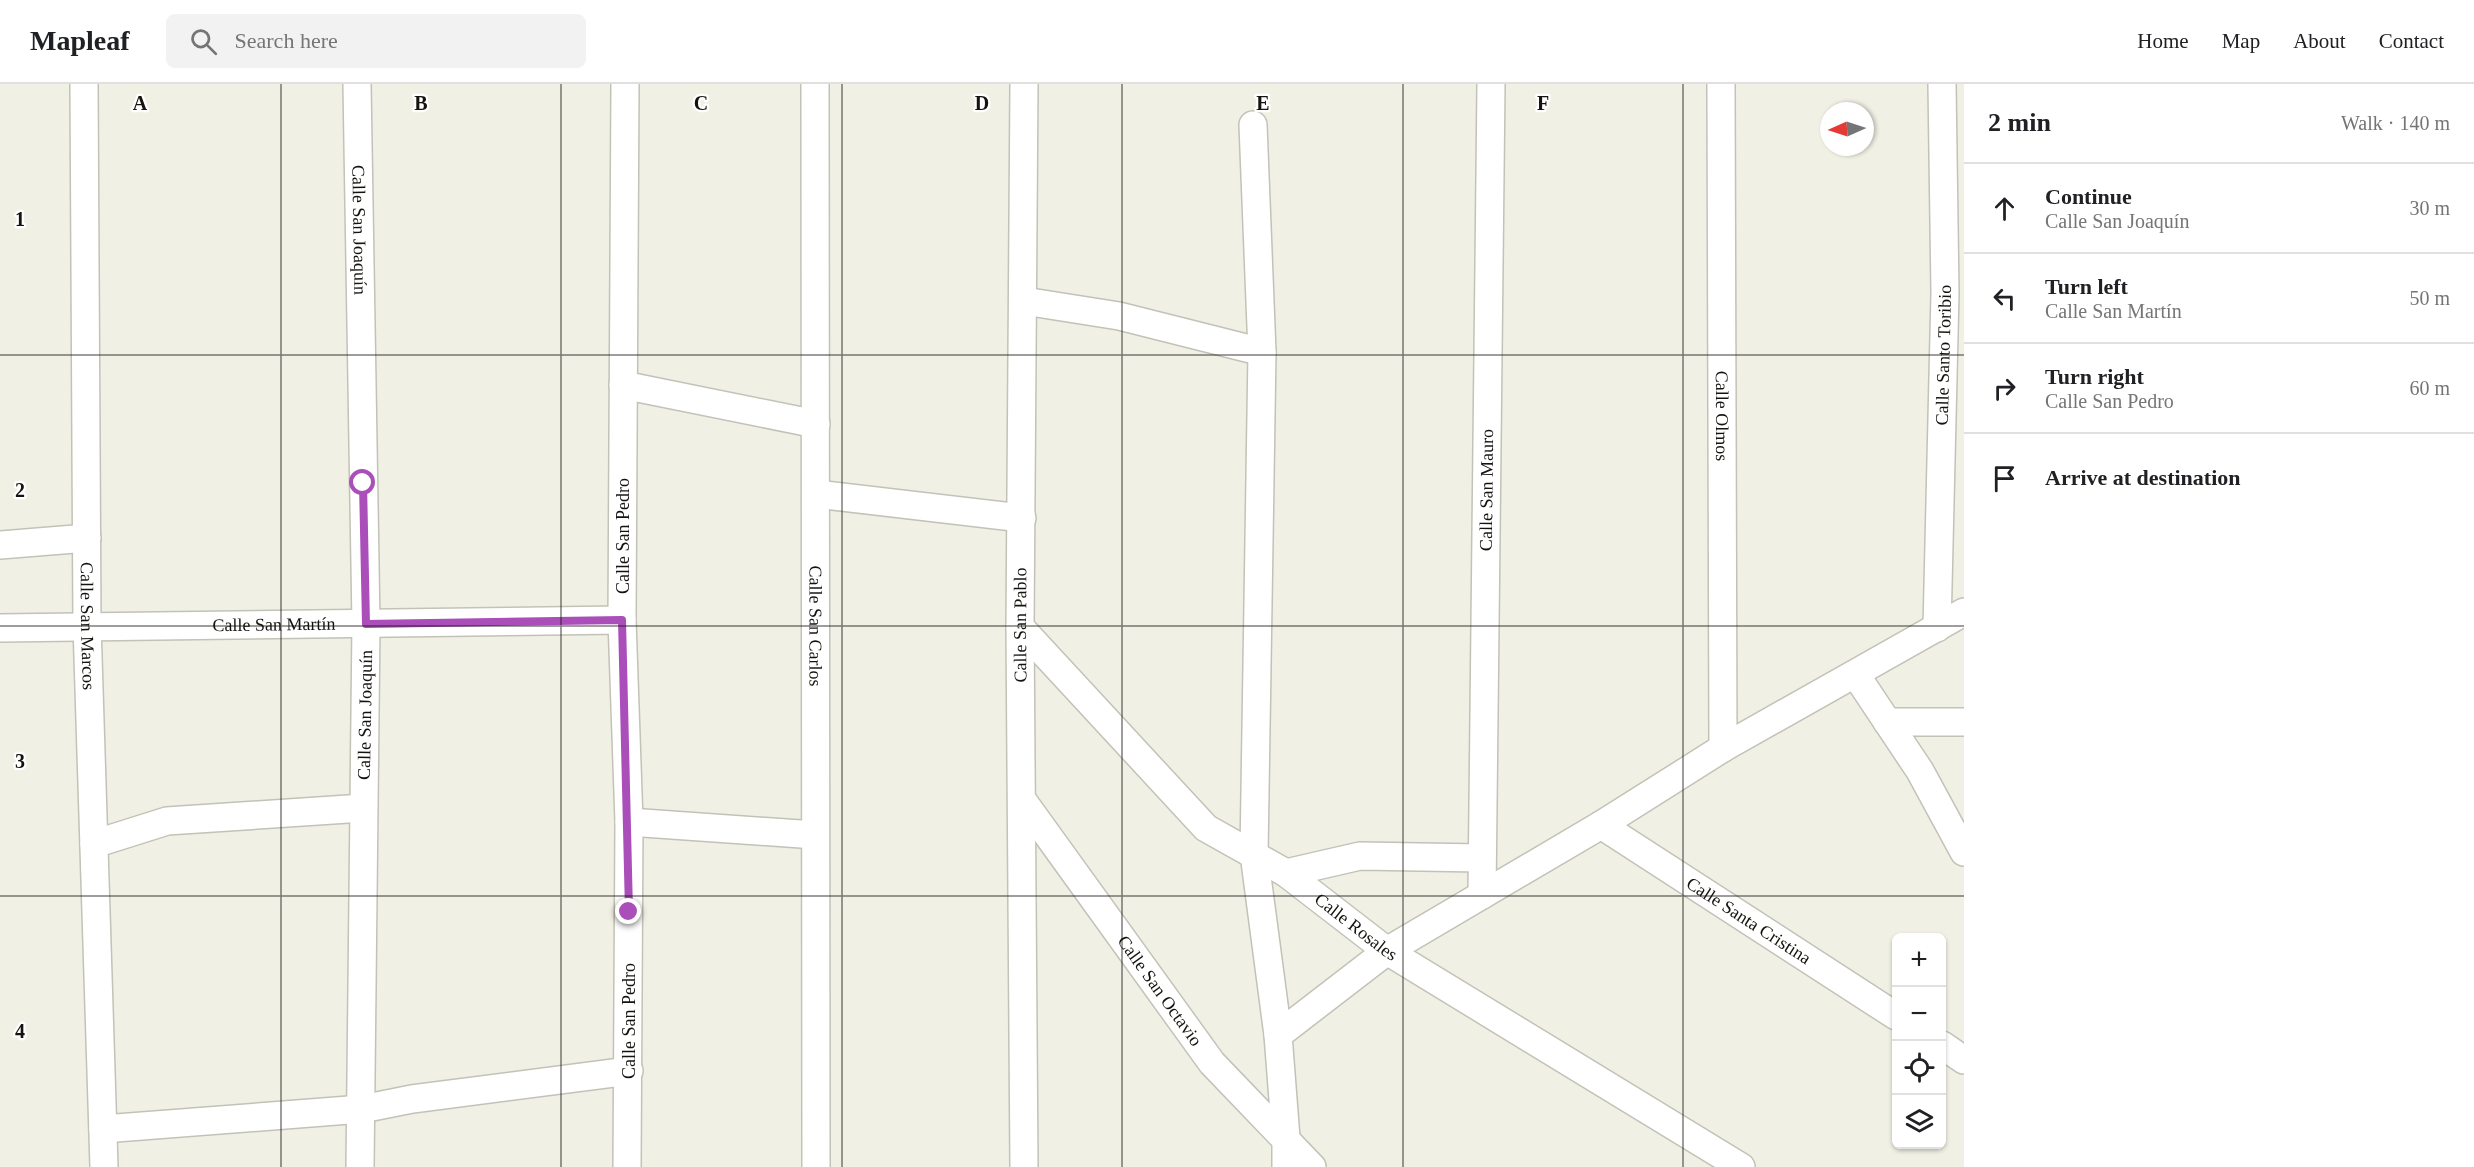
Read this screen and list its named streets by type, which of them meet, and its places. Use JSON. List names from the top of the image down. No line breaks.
{"streets":{"street":["Calle San Joaquín","Calle Santo Toribio","Calle Olmos","Calle San Mauro","Calle San Pedro","Calle San Martín","Calle San Marcos","Calle San Carlos","Calle San Pablo","Calle Santa Cristina","Calle Rosales","Calle San Octavio"]},"crossings":[["Calle San Joaquín","Calle San Martín"],["Calle San Pedro","Calle San Martín"],["Calle San Martín","Calle San Marcos"],["Calle San Pablo","Calle Rosales"],["Calle San Pablo","Calle San Octavio"]],"north":"left","page":{"header":"Mapleaf","search":"Search here","nav":["Home","Map","About","Contact"],"heading":["2 min","Walk · 140 m"],"list":[["Continue","Calle San Joaquín","30 m"],["Turn left","Calle San Martín","50 m"],["Turn right","Calle San Pedro","60 m"],"Arrive at destination"],"map_buttons":["+","−"]},"grid":{"columns":["A","B","C","D","E","F"],"rows":["1","2","3","4"]}}
